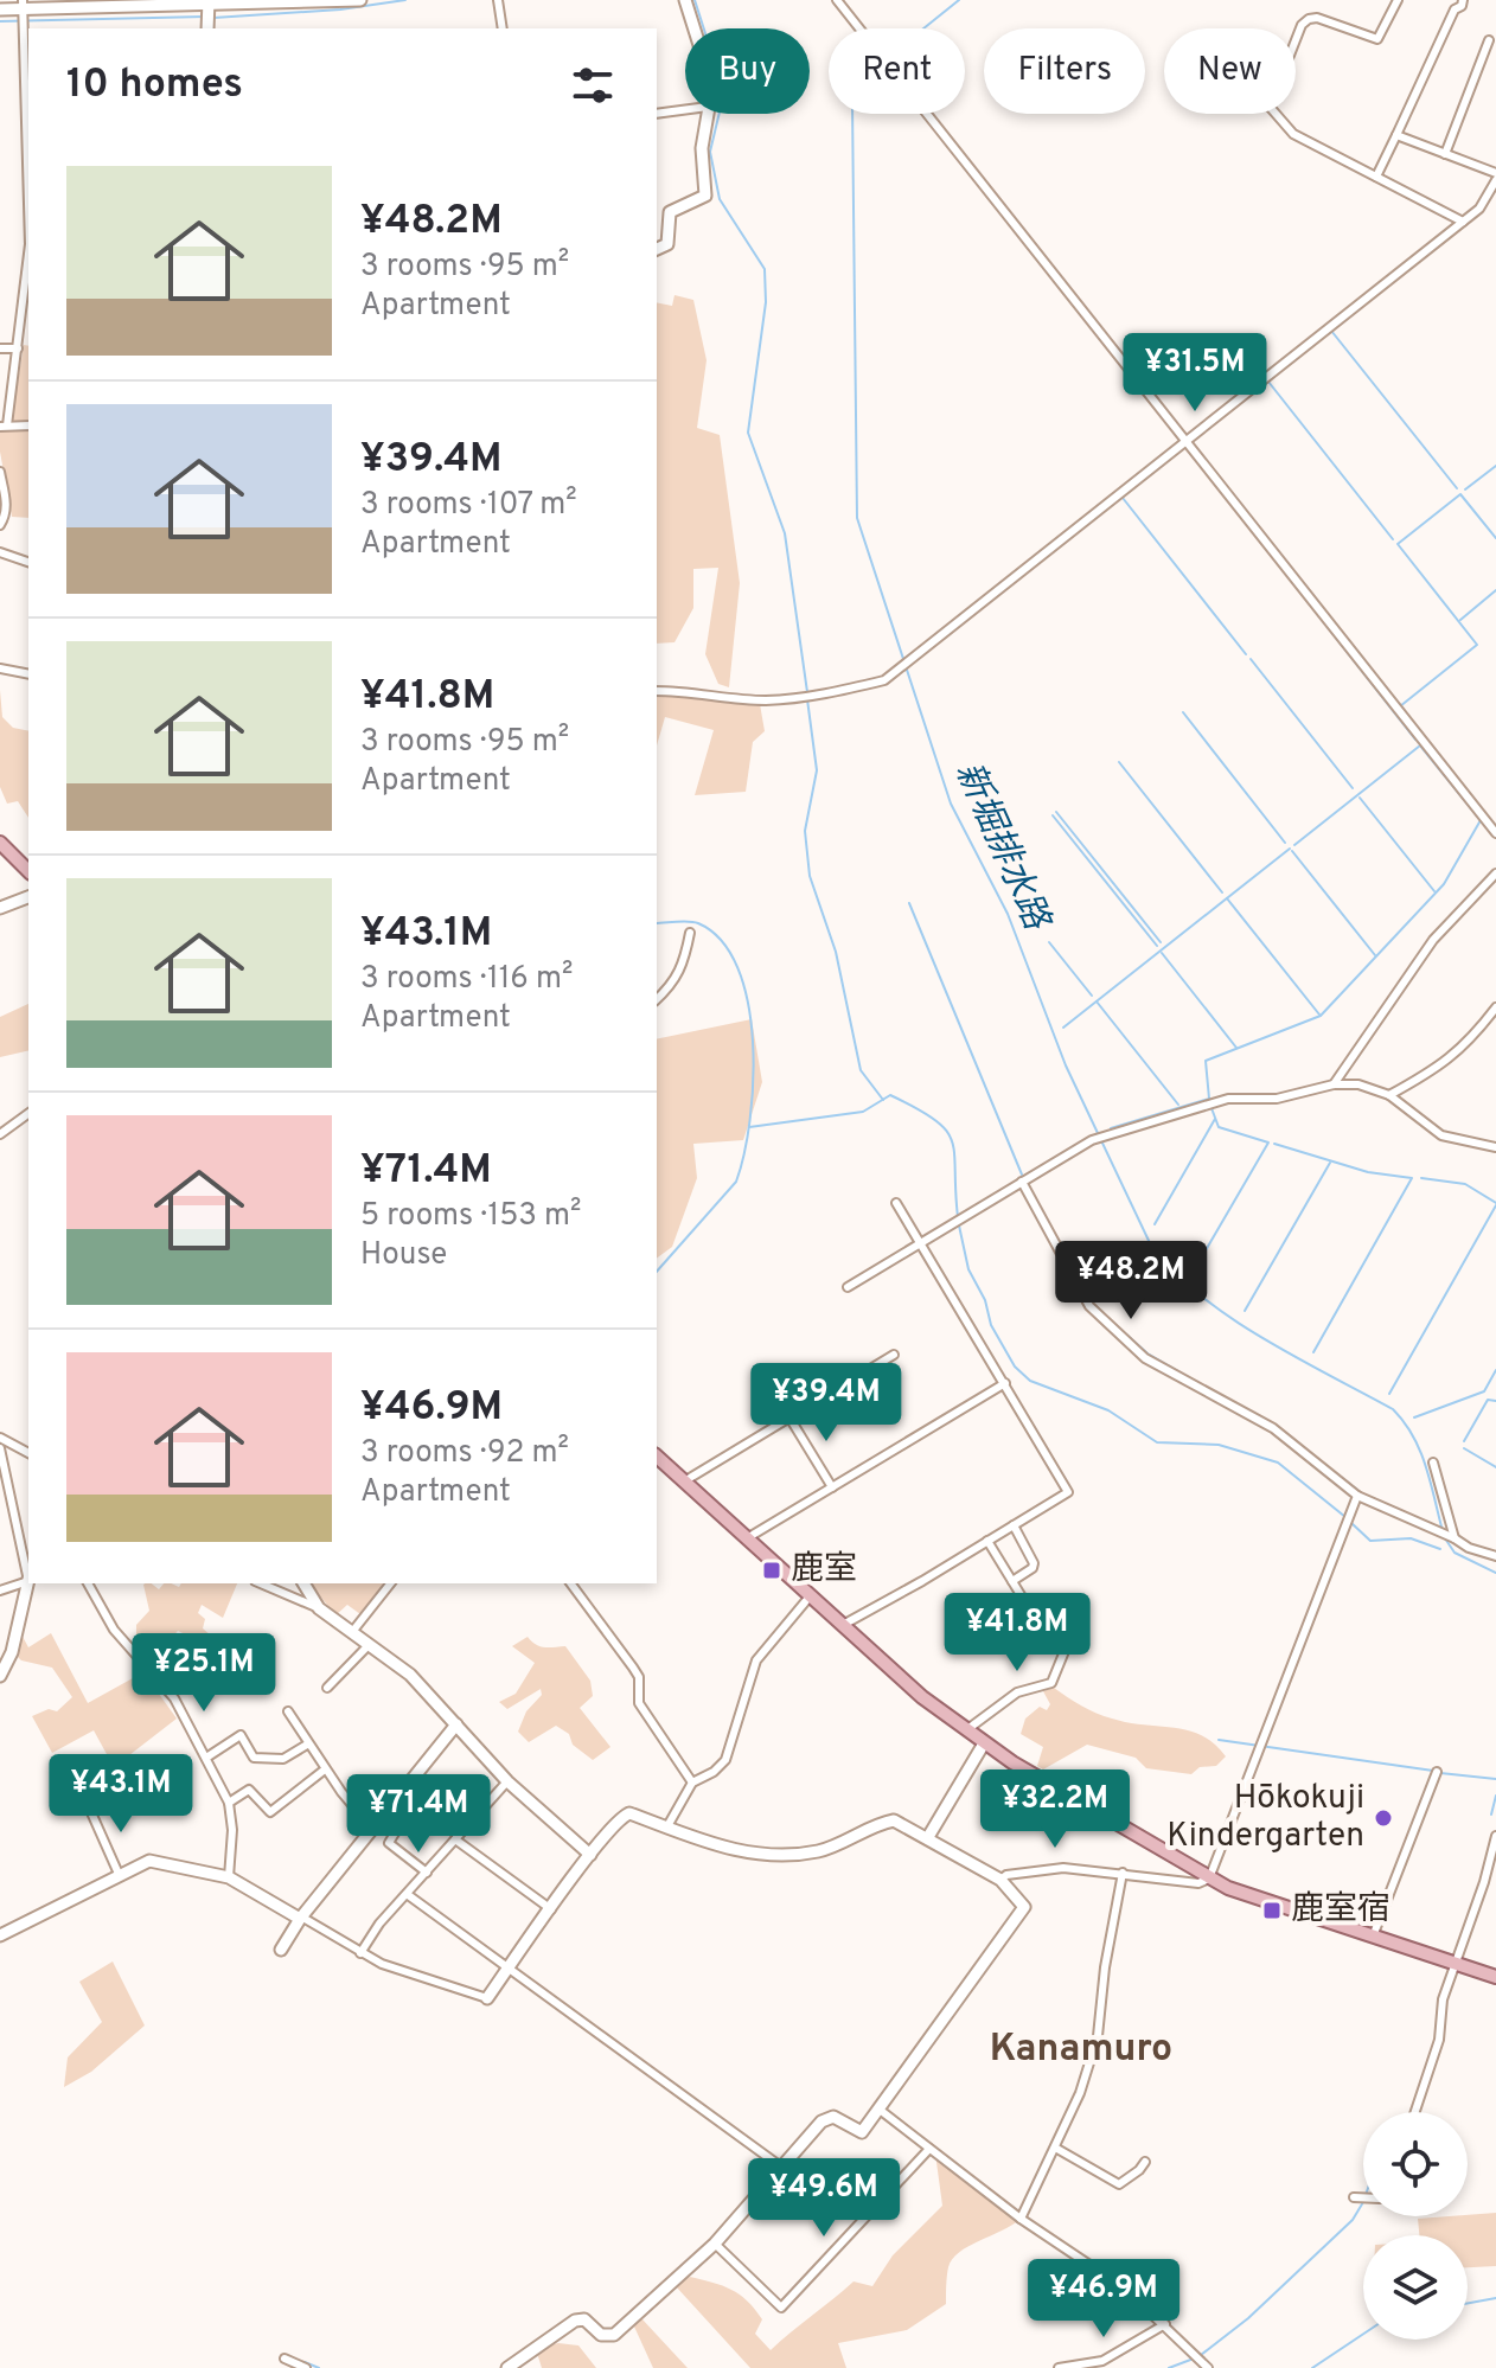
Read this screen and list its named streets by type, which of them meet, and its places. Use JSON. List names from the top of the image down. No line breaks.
{"districts":["Kanamuro"],"water":["新堀排水路"],"places":{"transit":["鹿室","鹿室宿"],"other":["Hōkokuji Kindergarten"]},"page":{"chip":["Buy","Rent","Filters","New"],"heading":"10 homes","list":[{"name":"¥48.2M","note":"3 rooms · 95 m² · Apartment"},{"name":"¥39.4M","note":"3 rooms · 107 m² · Apartment"},{"name":"¥41.8M","note":"3 rooms · 95 m² · Apartment"},{"name":"¥43.1M","note":"3 rooms · 116 m² · Apartment"},{"name":"¥71.4M","note":"5 rooms · 153 m² · House"},{"name":"¥46.9M","note":"3 rooms · 92 m² · Apartment"}],"price":["¥31.5M","¥48.2M","¥39.4M","¥41.8M","¥25.1M","¥43.1M","¥32.2M","¥71.4M","¥49.6M","¥46.9M"]}}
